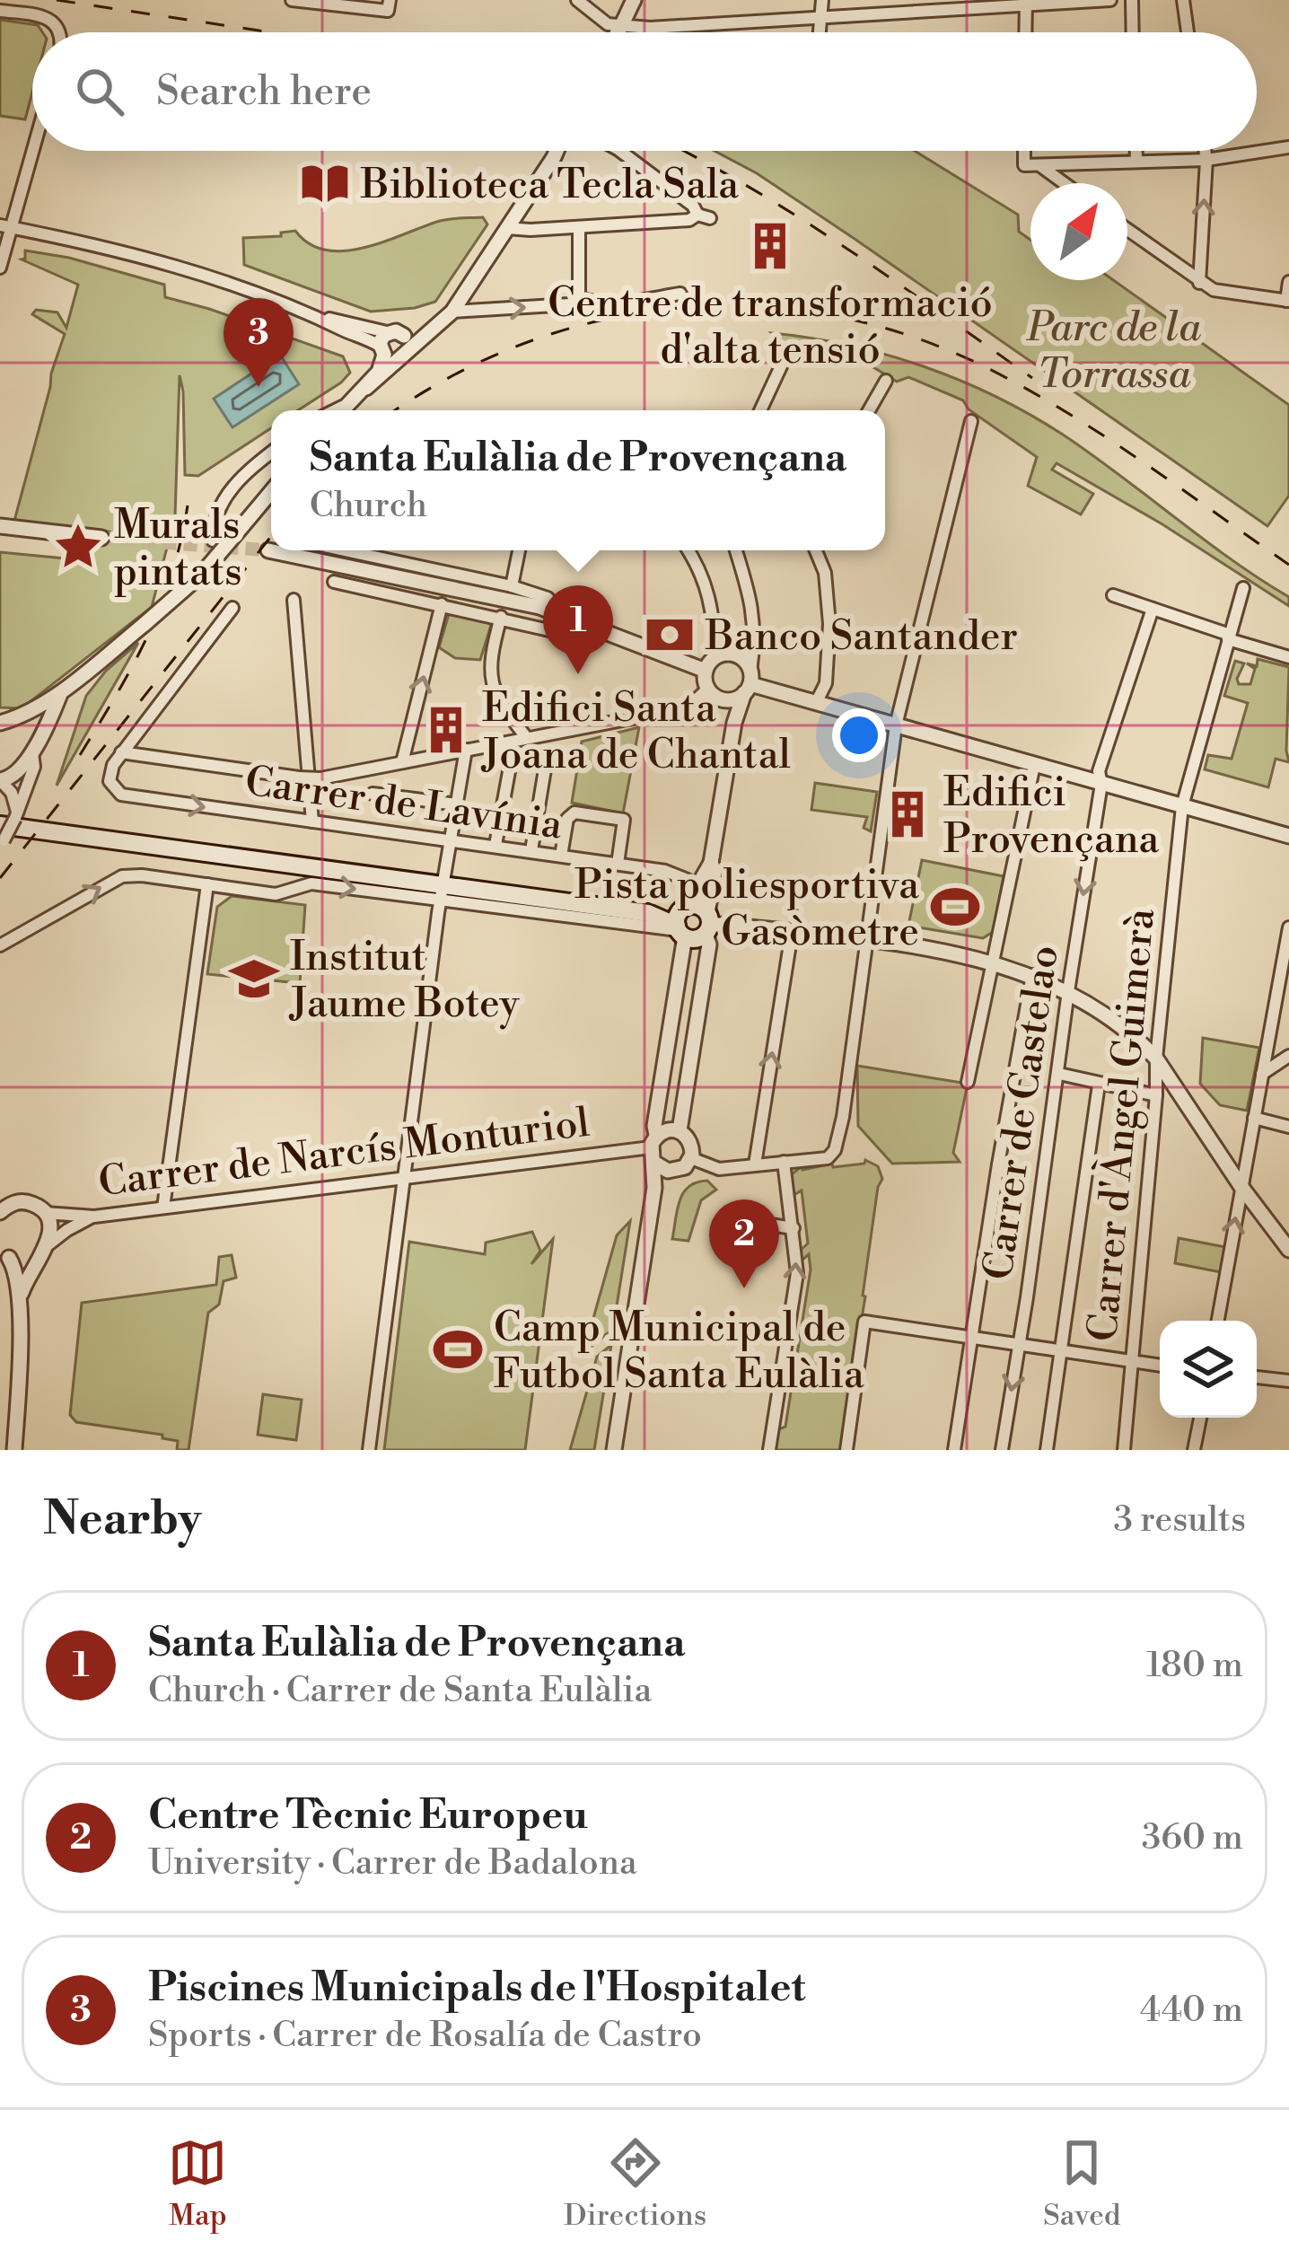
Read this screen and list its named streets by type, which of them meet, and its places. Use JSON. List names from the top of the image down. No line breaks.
{"streets":{"street":["Carrer de Lavínia","Carrer de Castelao","Carrer d'Àngel Guimerà","Carrer de Narcís Monturiol"]},"parks":["Parc de la Torrassa"],"places":{"library":["Biblioteca Tecla Sala"],"building":["Centre de transformació d'alta tensió","Edifici Santa Joana de Chantal","Edifici Provençana"],"place":["Murals pintats"],"bank":["Banco Santander"],"sports":["Pista poliesportiva Gasòmetre","Camp Municipal de Futbol Santa Eulàlia"],"school or university":["Institut Jaume Botey"]},"north":"top right","page":{"search":"Search here","pins":["3","1","2"],"popup":["Santa Eulàlia de Provençana","Church"],"heading":["Nearby","3 results"],"list":[{"mark":"1","name":"Santa Eulàlia de Provençana","note":"Church · Carrer de Santa Eulàlia","value":"180 m"},{"mark":"2","name":"Centre Tècnic Europeu","note":"University · Carrer de Badalona","value":"360 m"},{"mark":"3","name":"Piscines Municipals de l'Hospitalet","note":"Sports · Carrer de Rosalía de Castro","value":"440 m"}],"nav":["Map","Directions","Saved"]}}
